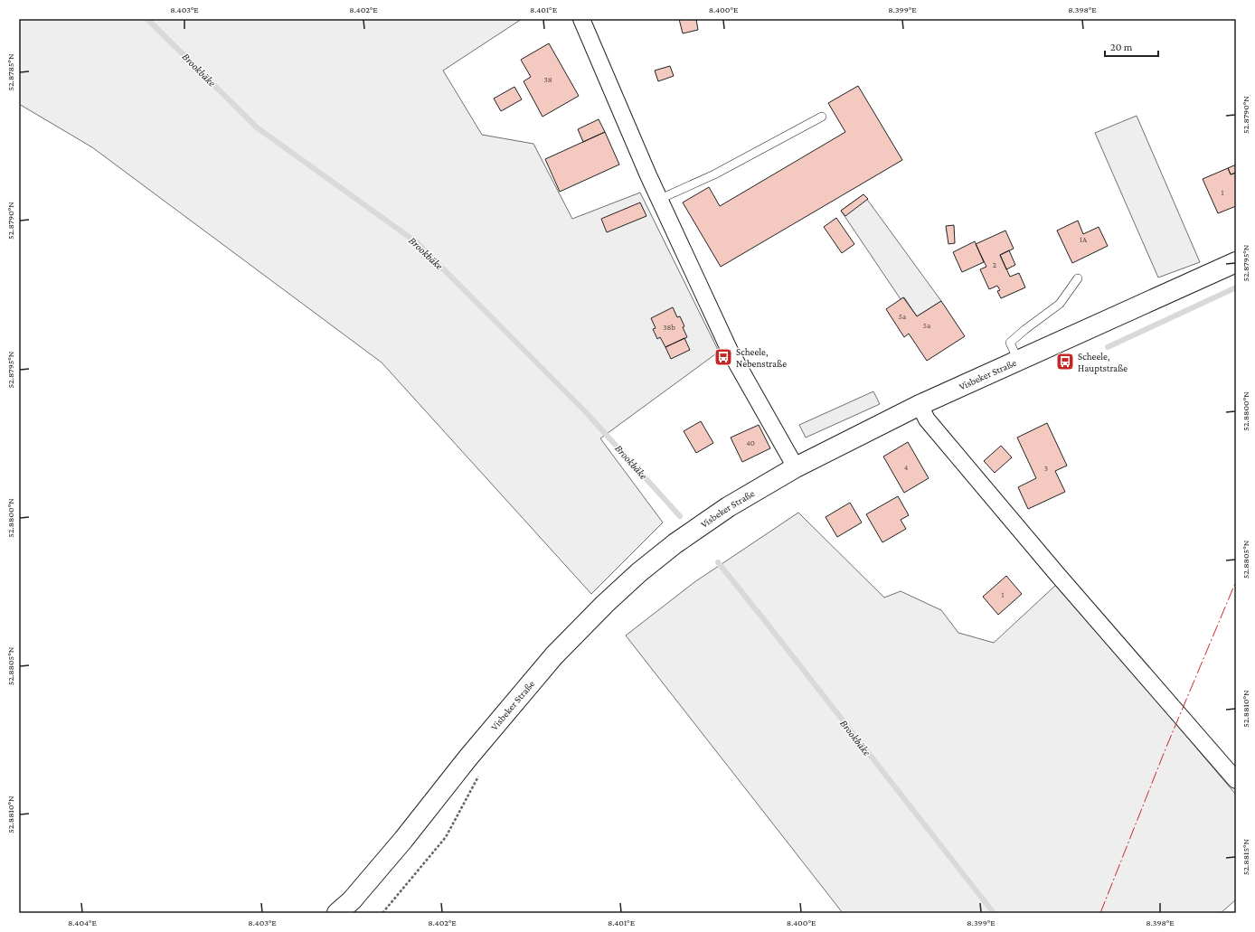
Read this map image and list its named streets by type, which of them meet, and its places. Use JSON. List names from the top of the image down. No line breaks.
{"streets":{"main road":["Visbeker Straße"]},"water":["Brookbäke"],"places":{"bus stop":["Scheele, Nebenstraße","Scheele, Hauptstraße"]},"house_numbers":["38","1","1A","2","5a","5a","38b","40","4","3","1"],"scale_bar":"20 m","coordinates":["8.403°E","8.402°E","8.401°E","8.400°E","8.399°E","8.398°E","52.8785°N","52.8790°N","52.8795°N","52.8800°N","52.8805°N","52.8810°N","52.8815°N","8.404°E"]}
